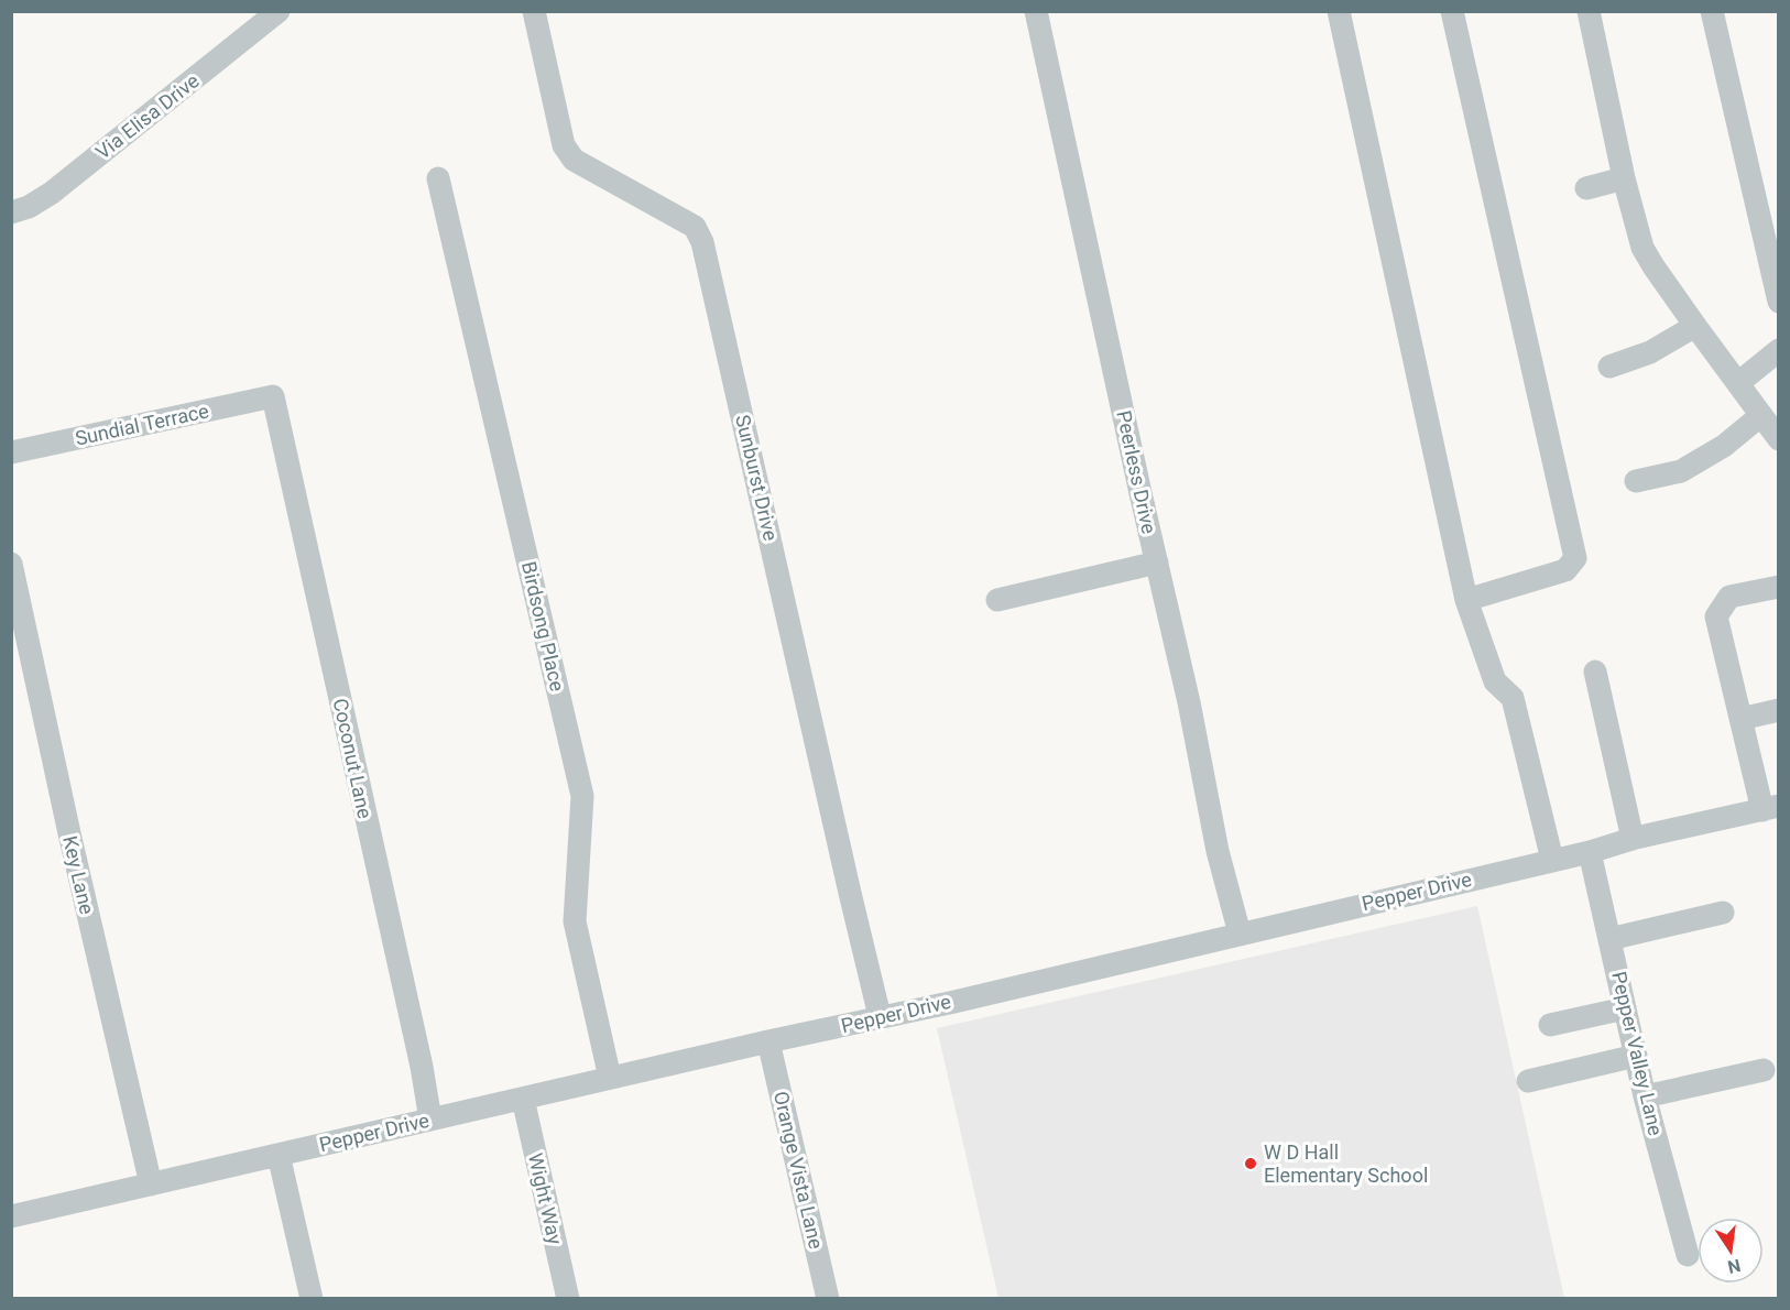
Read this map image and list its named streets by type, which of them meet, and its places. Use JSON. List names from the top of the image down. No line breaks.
{"streets":{"street":["Via Elisa Drive","Sundial Terrace","Peerless Drive","Sunburst Drive","Birdsong Place","Coconut Lane","Key Lane","Pepper Drive","Pepper Valley Lane","Orange Vista Lane","Wight Way"]},"crossings":[["Sundial Terrace","Coconut Lane"],["Peerless Drive","Pepper Drive"],["Sunburst Drive","Pepper Drive"],["Birdsong Place","Pepper Drive"],["Coconut Lane","Pepper Drive"],["Key Lane","Pepper Drive"],["Pepper Drive","Pepper Valley Lane"],["Pepper Drive","Orange Vista Lane"],["Pepper Drive","Wight Way"]],"places":["W D Hall Elementary School"],"north":"bottom"}
